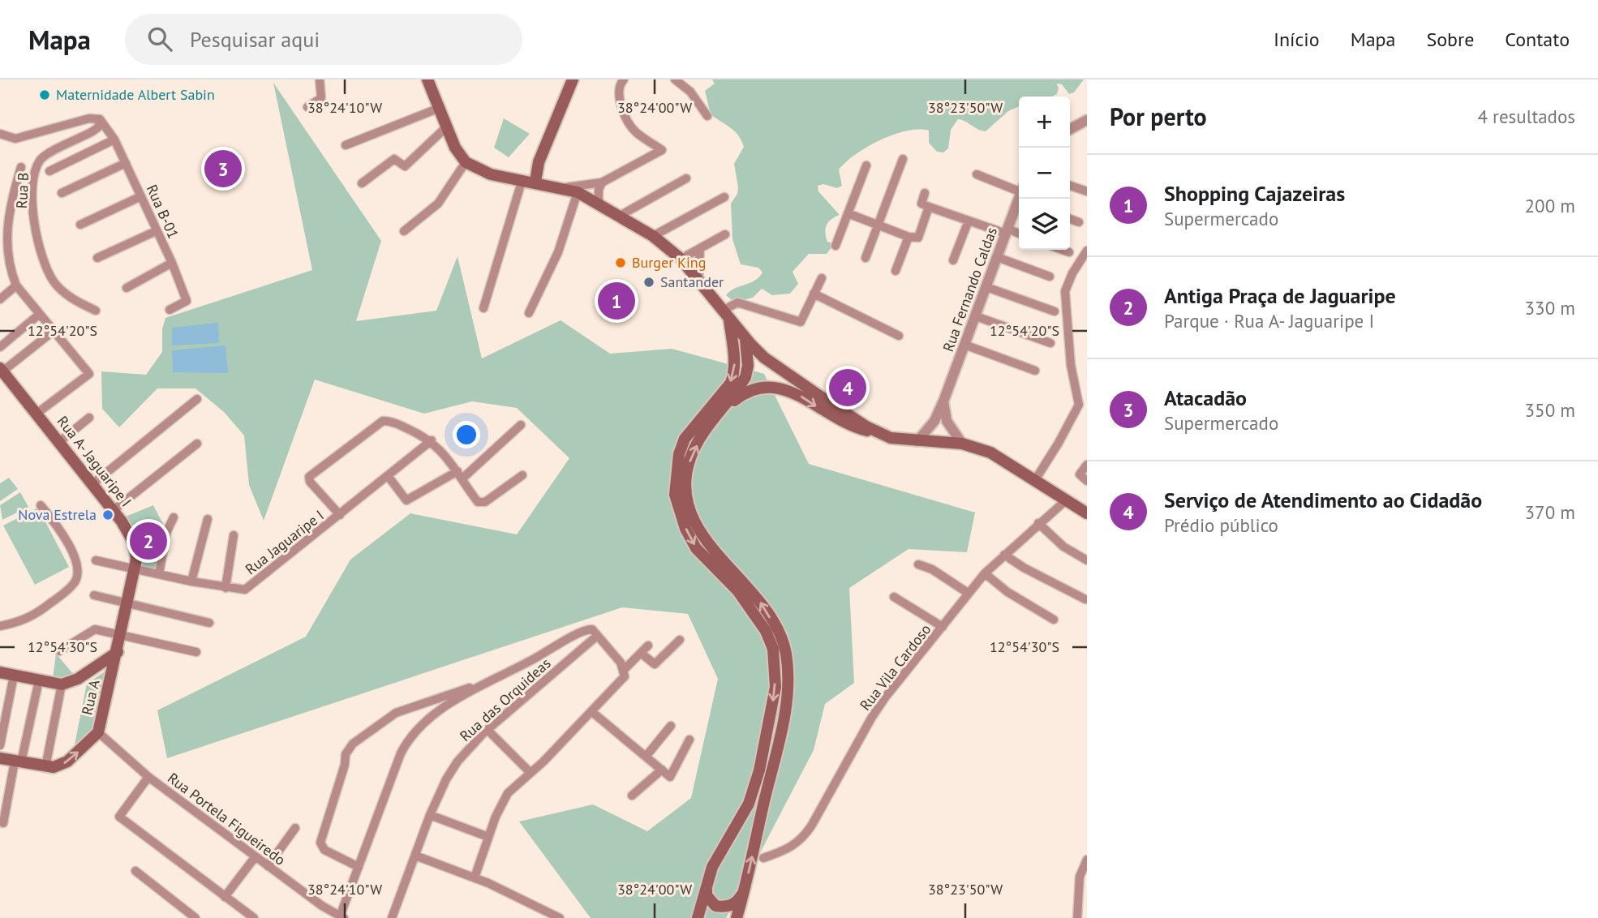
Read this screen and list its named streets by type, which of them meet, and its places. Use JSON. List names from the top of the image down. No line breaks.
{"streets":{"main road":["Rua A- Jaguaripe I","Rua A"],"street":["Rua B","Rua B-01","Rua Fernando Caldas","Rua Jaguaripe I","Rua Vila Cardoso","Rua das Orquideas","Rua Portela Figueiredo"]},"crossings":[["Rua B","Rua B-01"],["Rua A- Jaguaripe I","Rua Jaguaripe I"],["Rua A- Jaguaripe I","Rua A"],["Rua A","Rua Portela Figueiredo"]],"places":["Maternidade Albert Sabin","Burger King","Santander","Nova Estrela"],"page":{"header":"Mapa","search":"Pesquisar aqui","nav":["Início","Mapa","Sobre","Contato"],"heading":["Por perto","4 resultados"],"map_buttons":["+","−"],"pins":["3","1","4","2"],"list":[{"mark":"1","name":"Shopping Cajazeiras","note":"Supermercado","value":"200 m"},{"mark":"2","name":"Antiga Praça de Jaguaripe","note":"Parque · Rua A- Jaguaripe I","value":"330 m"},{"mark":"3","name":"Atacadão","note":"Supermercado","value":"350 m"},{"mark":"4","name":"Serviço de Atendimento ao Cidadão","note":"Prédio público","value":"370 m"}]},"coordinates":["38°24'10\"W","38°24'00\"W","38°23'50\"W","12°54'20\"S","12°54'30\"S"]}
